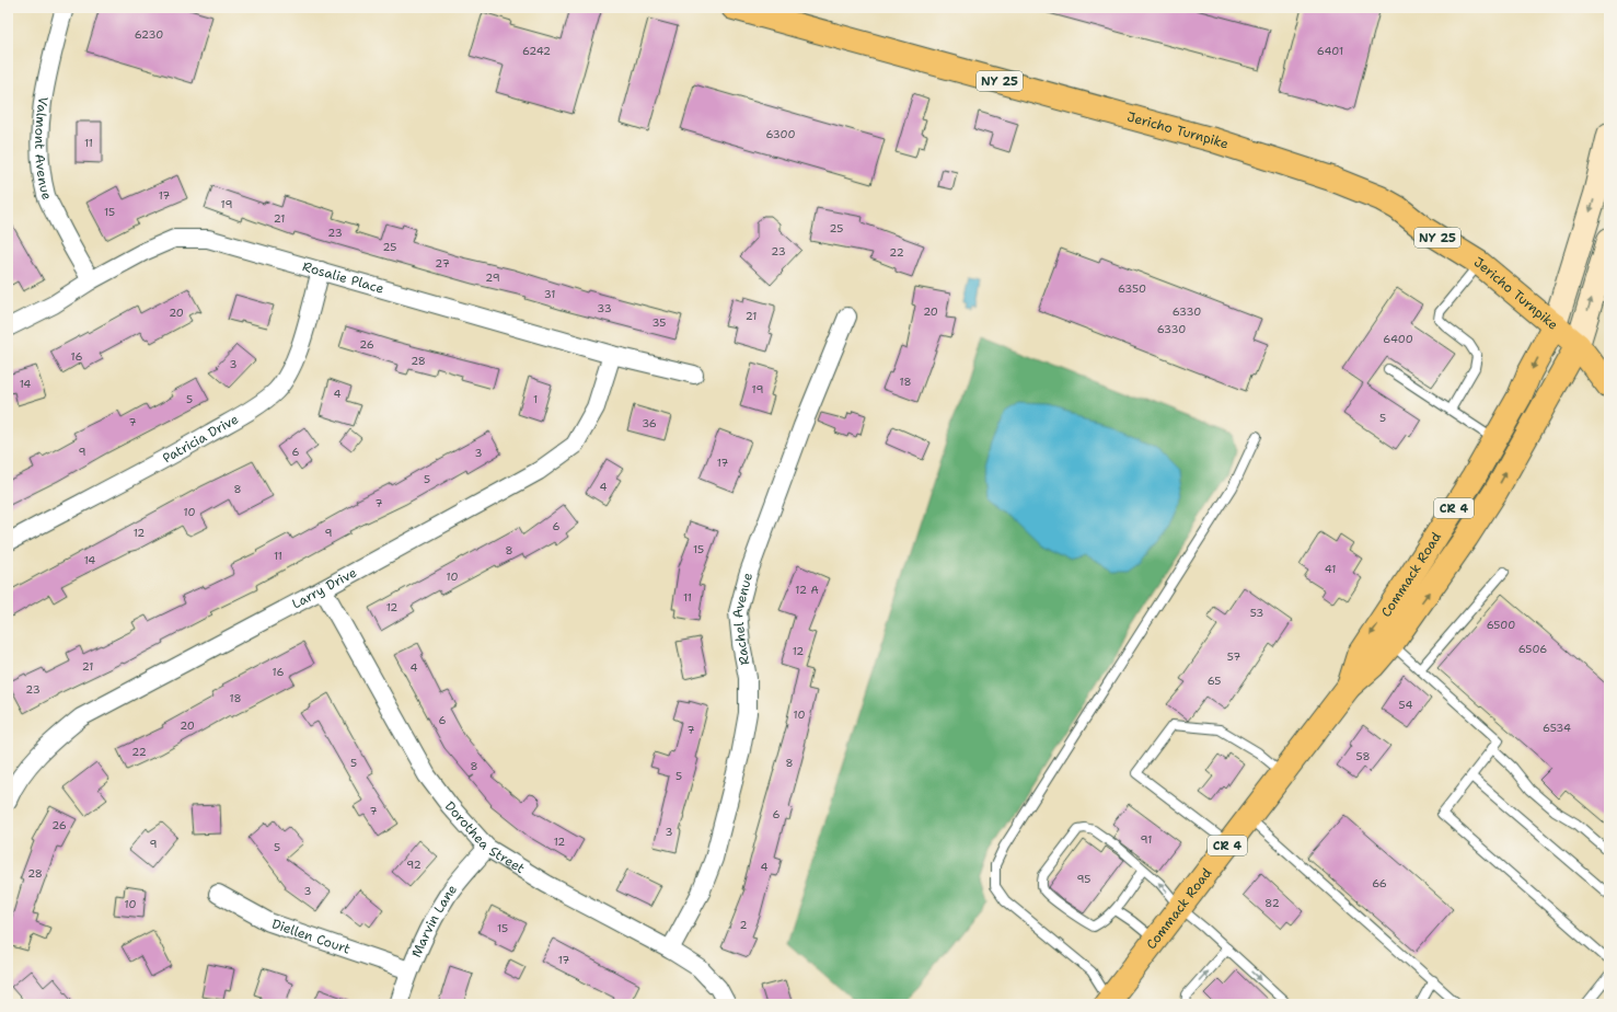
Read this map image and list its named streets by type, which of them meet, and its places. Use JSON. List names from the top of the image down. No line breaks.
{"streets":{"main road":["NY 25","Jericho Turnpike","CR 4","Commack Road"],"street":["Valmont Avenue","Rosalie Place","Patricia Drive","Larry Drive","Rachel Avenue","Dorothea Street","Marvin Lane","Diellen Court"]},"crossings":[["Jericho Turnpike","CR 4"],["Jericho Turnpike","Commack Road"],["Valmont Avenue","Rosalie Place"],["Rosalie Place","Patricia Drive"],["Rosalie Place","Larry Drive"],["CR 4","Commack Road"],["Larry Drive","Dorothea Street"],["Rachel Avenue","Dorothea Street"],["Dorothea Street","Marvin Lane"],["Marvin Lane","Diellen Court"]],"house_numbers":["6230","6242","6401","6300","11","17","19","15","21","25","23","25","23","22","27","29","6350","31","33","20","6330","20","21","35","6330","6400","26","16","28","3","18","14","19","4","5","1","5","7","36","9","6","3","17","5","4","8","7","10","6","12","9","15","8","11","14","41","10","12 A","11","12","53","6500","6506","12","57","21","4","16","65","23","18","54","10","6","20","6534","7","22","58","5","8","8","5","7","6","26","3","91","12","9","5","92","4","28","95","66","3","82","10","2","15","17"]}
